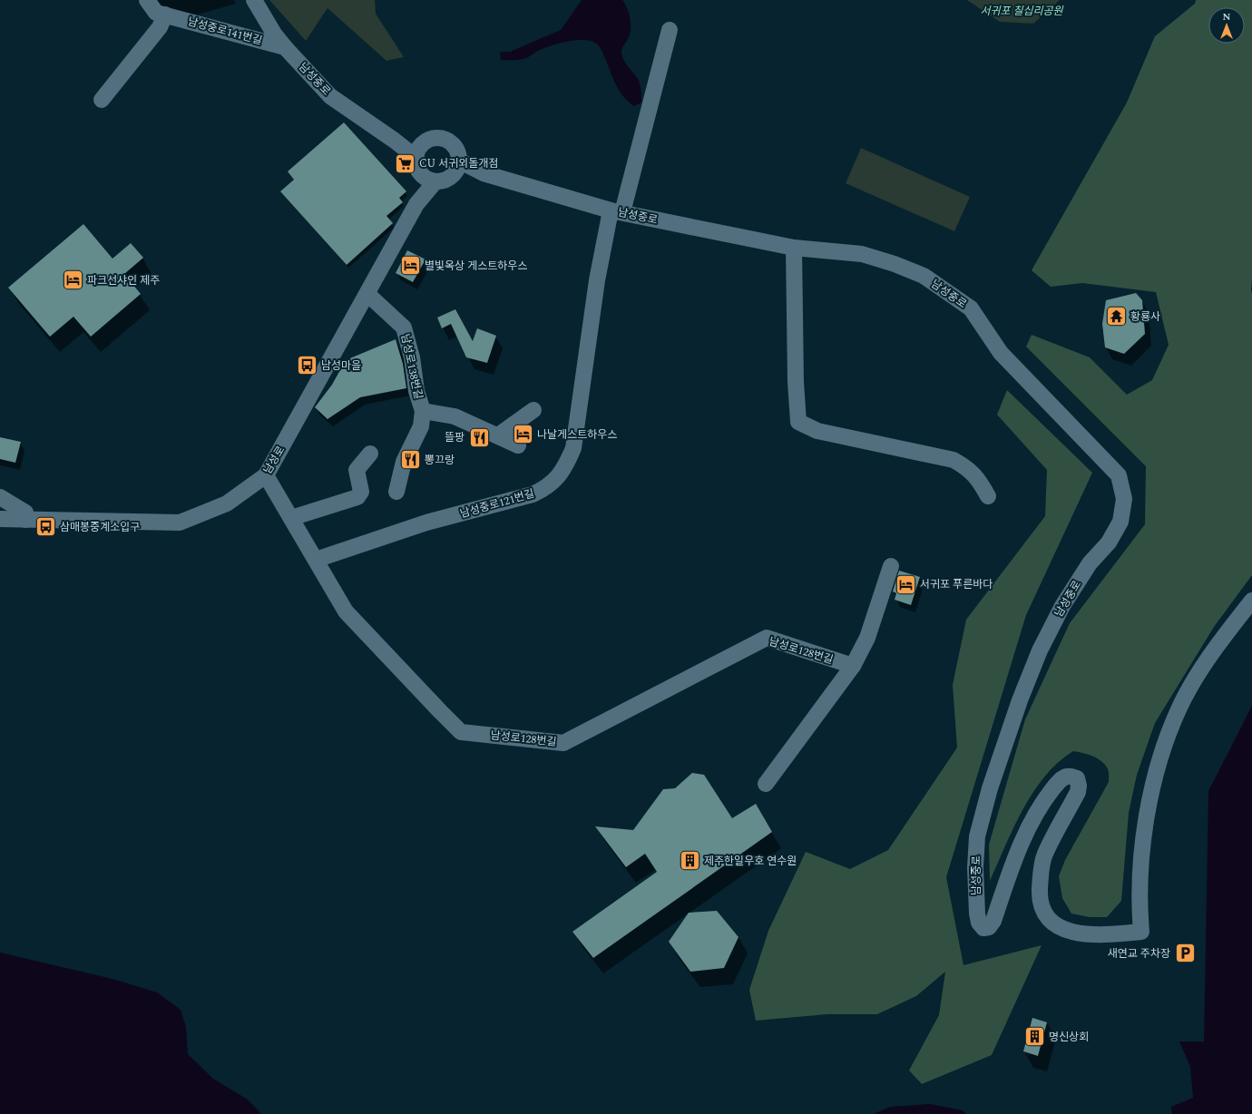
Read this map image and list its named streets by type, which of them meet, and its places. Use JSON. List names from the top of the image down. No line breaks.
{"streets":{"street":["남성중로141번길","남성중로","남성로138번길","남성로","남성중로121번길","남성로128번길"]},"crossings":[["남성중로141번길","남성중로"],["남성중로","남성로"],["남성중로","남성중로121번길"],["남성로138번길","남성로"],["남성로","남성로128번길"],["남성중로121번길","남성로128번길"]],"parks":["서귀포 칠십리공원"],"places":{"supermarket":["CU 서귀외돌개점"],"hotel":["별빛옥상 게스트하우스","파크선샤인 제주","나날게스트하우스","서귀포 푸른바다"],"temple":["황룡사"],"bus stop":["남성마을","삼매봉중계소입구"],"restaurant":["뜰팡","뽕끄랑"],"building":["제주한일우호 연수원","명신상회"],"parking":["새연교 주차장"]},"north":"top"}
